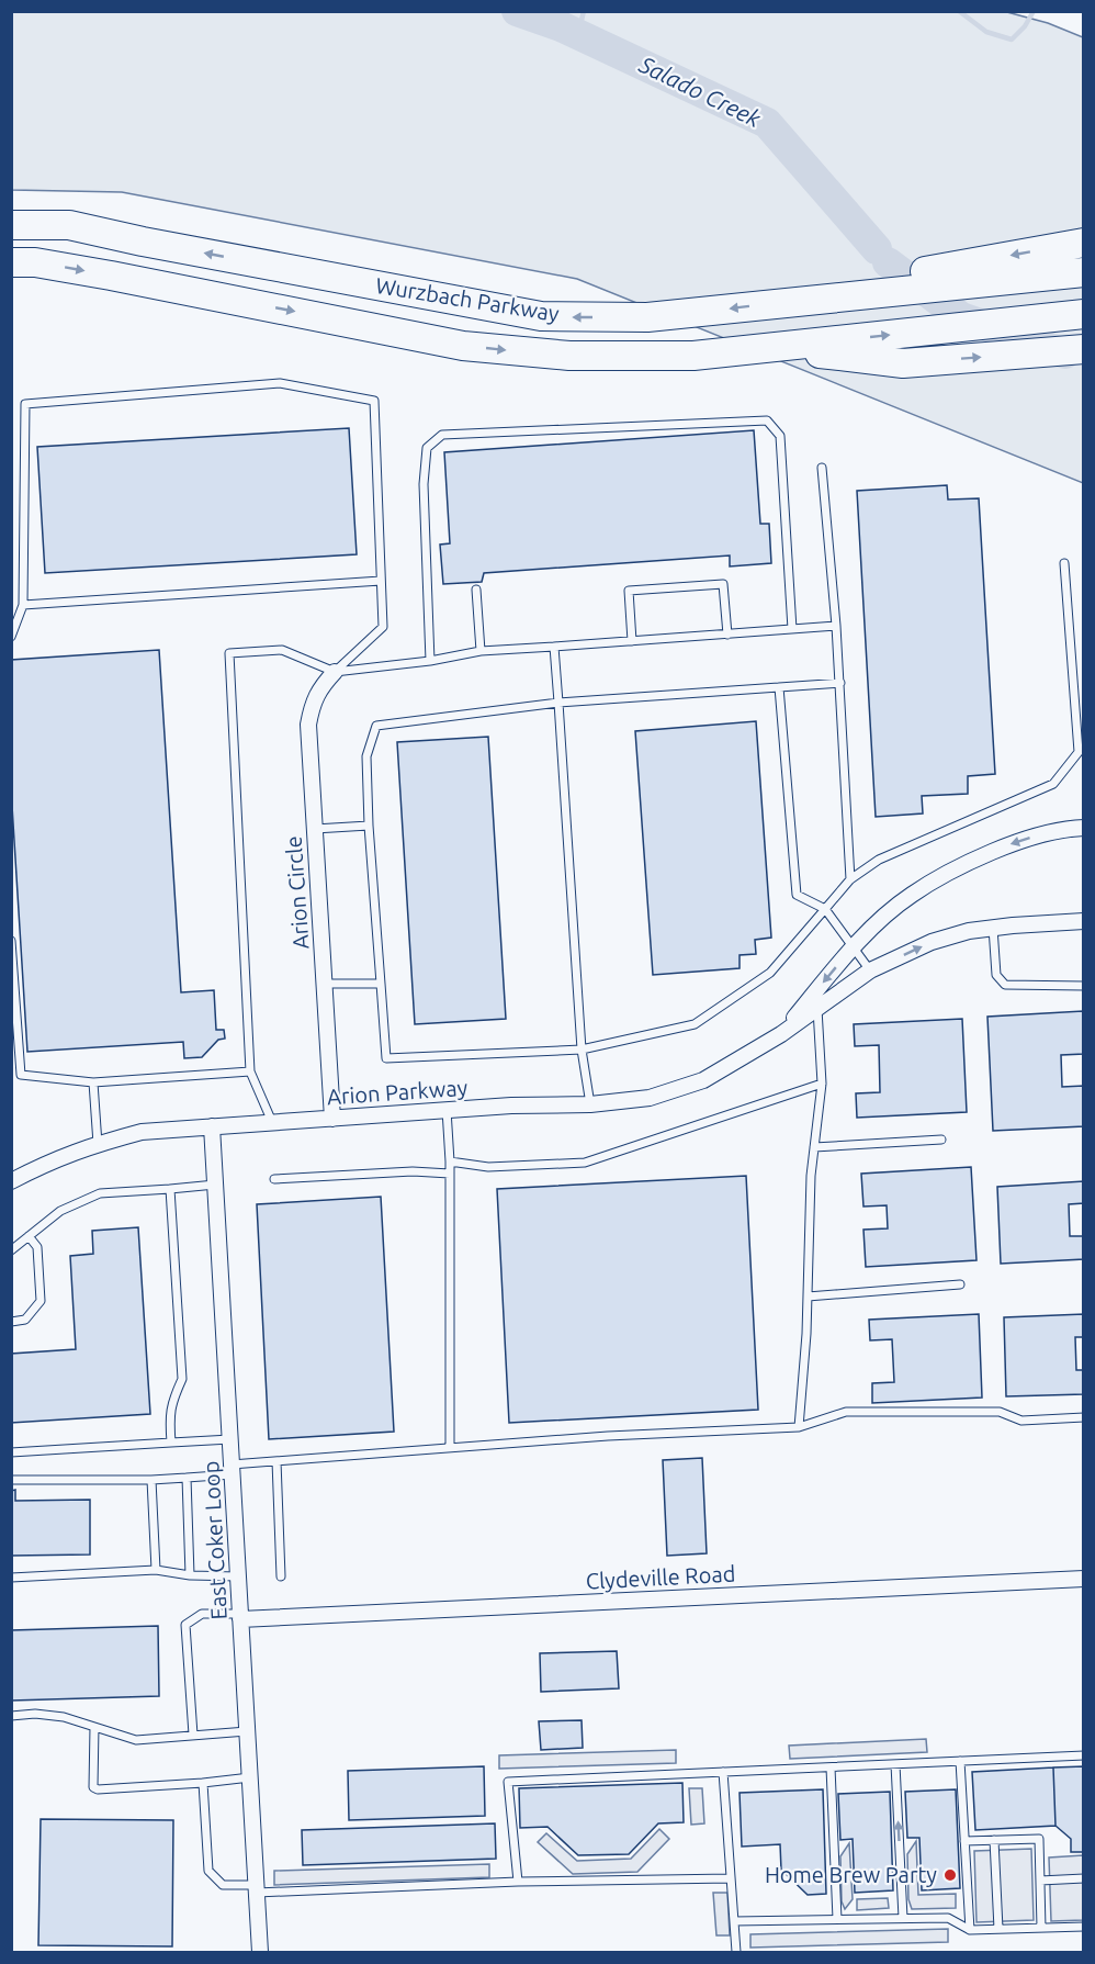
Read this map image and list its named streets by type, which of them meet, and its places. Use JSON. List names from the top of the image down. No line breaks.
{"streets":{"highway":["Wurzbach Parkway"],"street":["Arion Circle","Arion Parkway","East Coker Loop","Clydeville Road"]},"crossings":[["Arion Circle","Arion Parkway"],["Arion Parkway","East Coker Loop"],["East Coker Loop","Clydeville Road"]],"water":["Salado Creek"],"places":["Home Brew Party"]}
